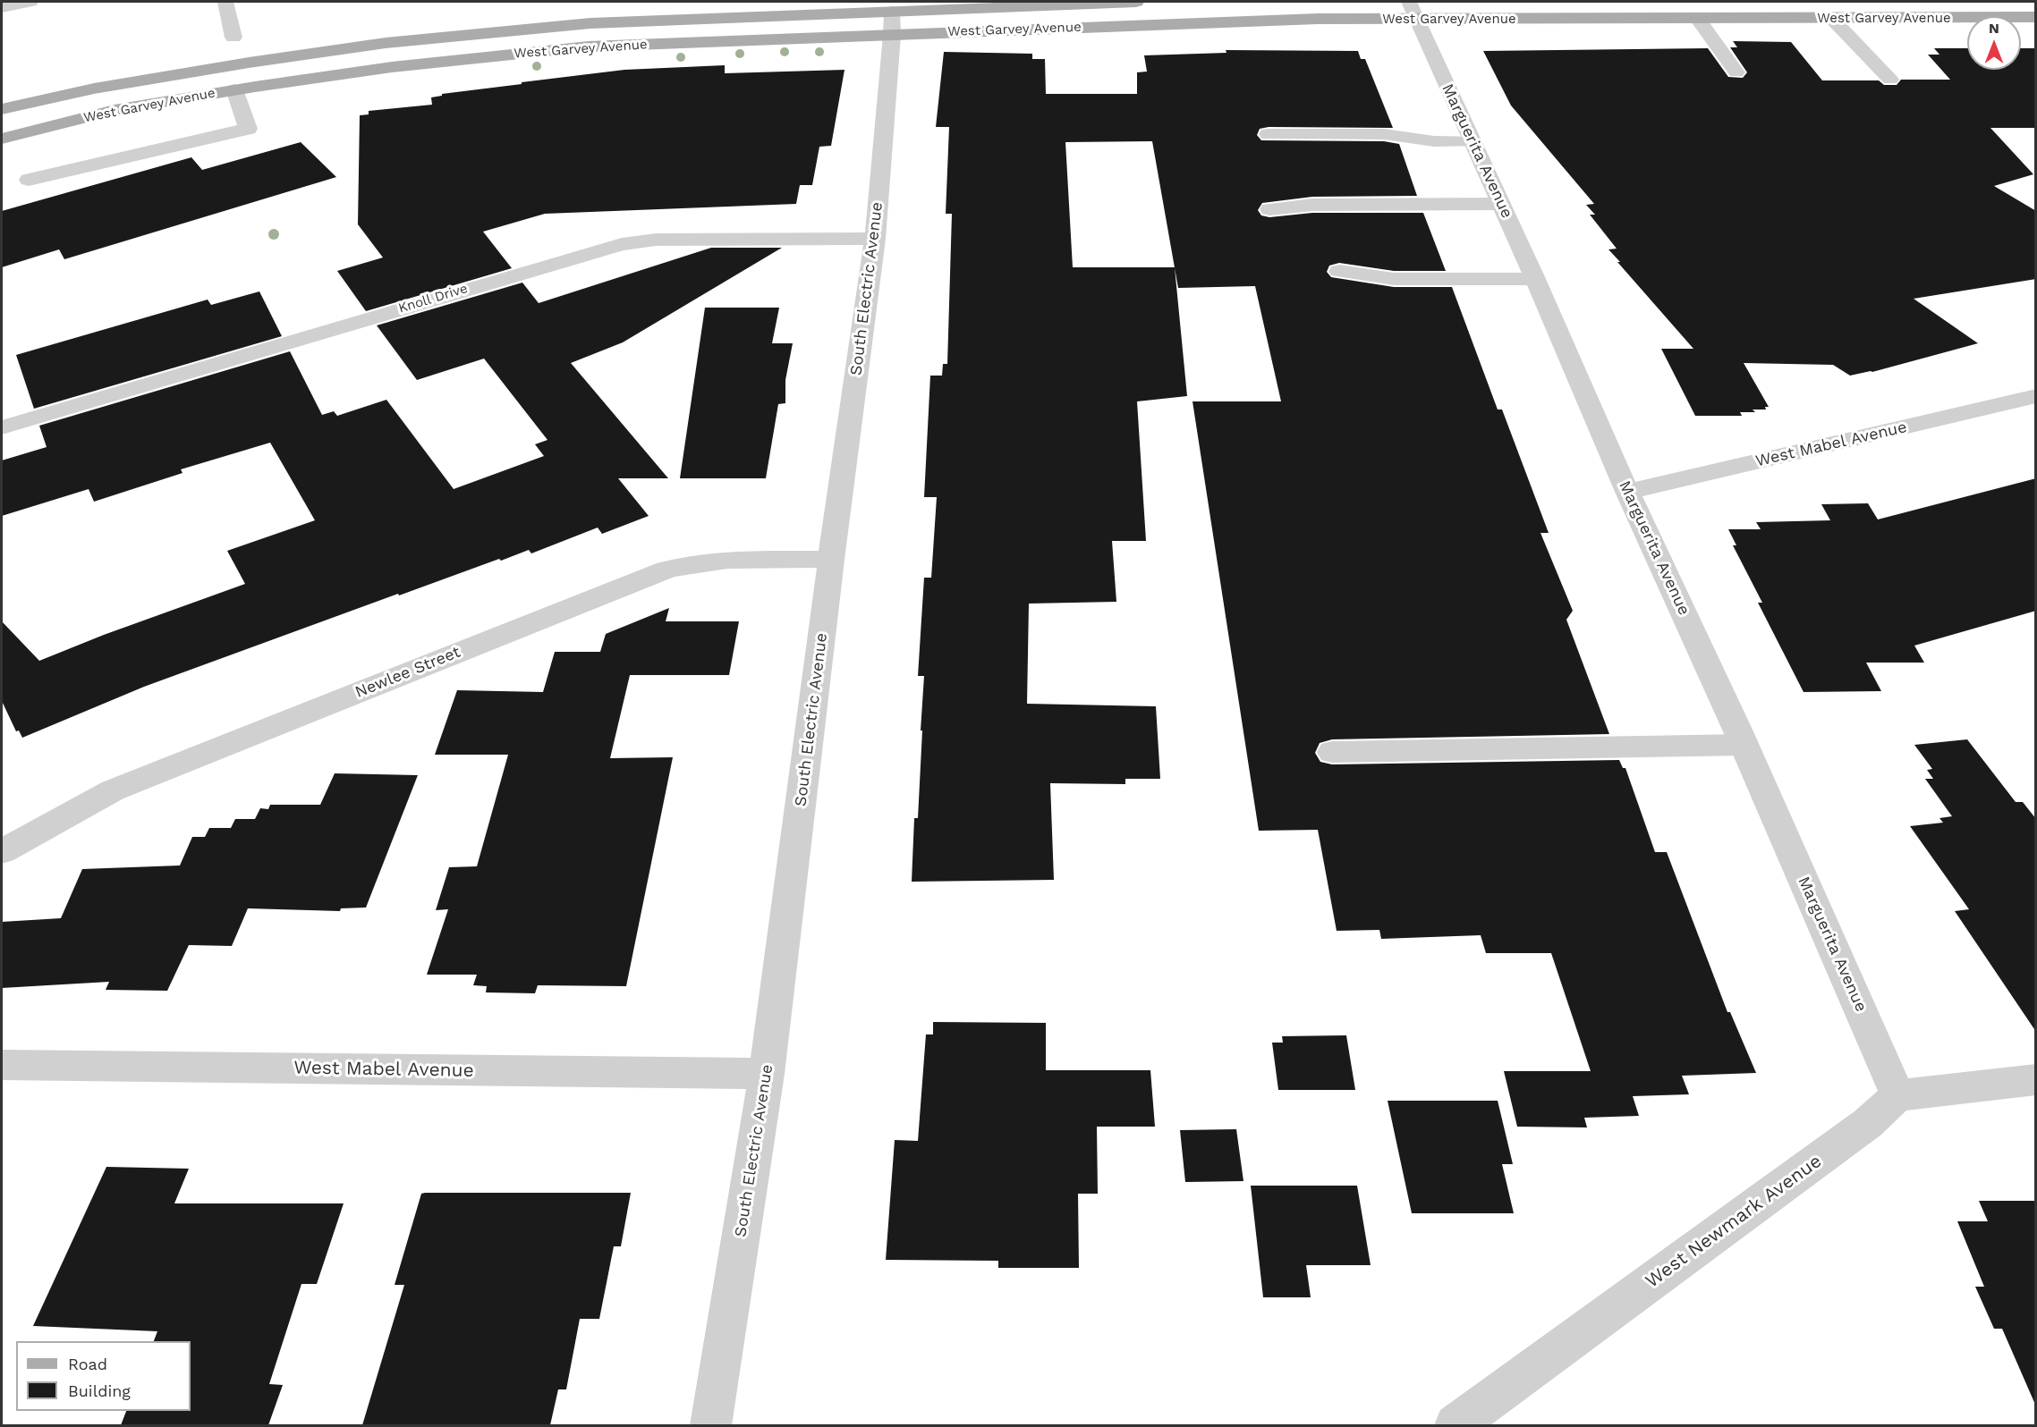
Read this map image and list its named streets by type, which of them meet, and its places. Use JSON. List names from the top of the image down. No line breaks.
{"streets":{"main road":["West Garvey Avenue"],"street":["Marguerita Avenue","South Electric Avenue","Knoll Drive","West Mabel Avenue","Newlee Street","West Newmark Avenue"]},"crossings":[["West Garvey Avenue","Marguerita Avenue"],["West Garvey Avenue","South Electric Avenue"],["Marguerita Avenue","West Mabel Avenue"],["Marguerita Avenue","West Newmark Avenue"],["South Electric Avenue","Knoll Drive"],["South Electric Avenue","West Mabel Avenue"],["South Electric Avenue","Newlee Street"]],"legend":["Road","Building"],"north":"top"}
